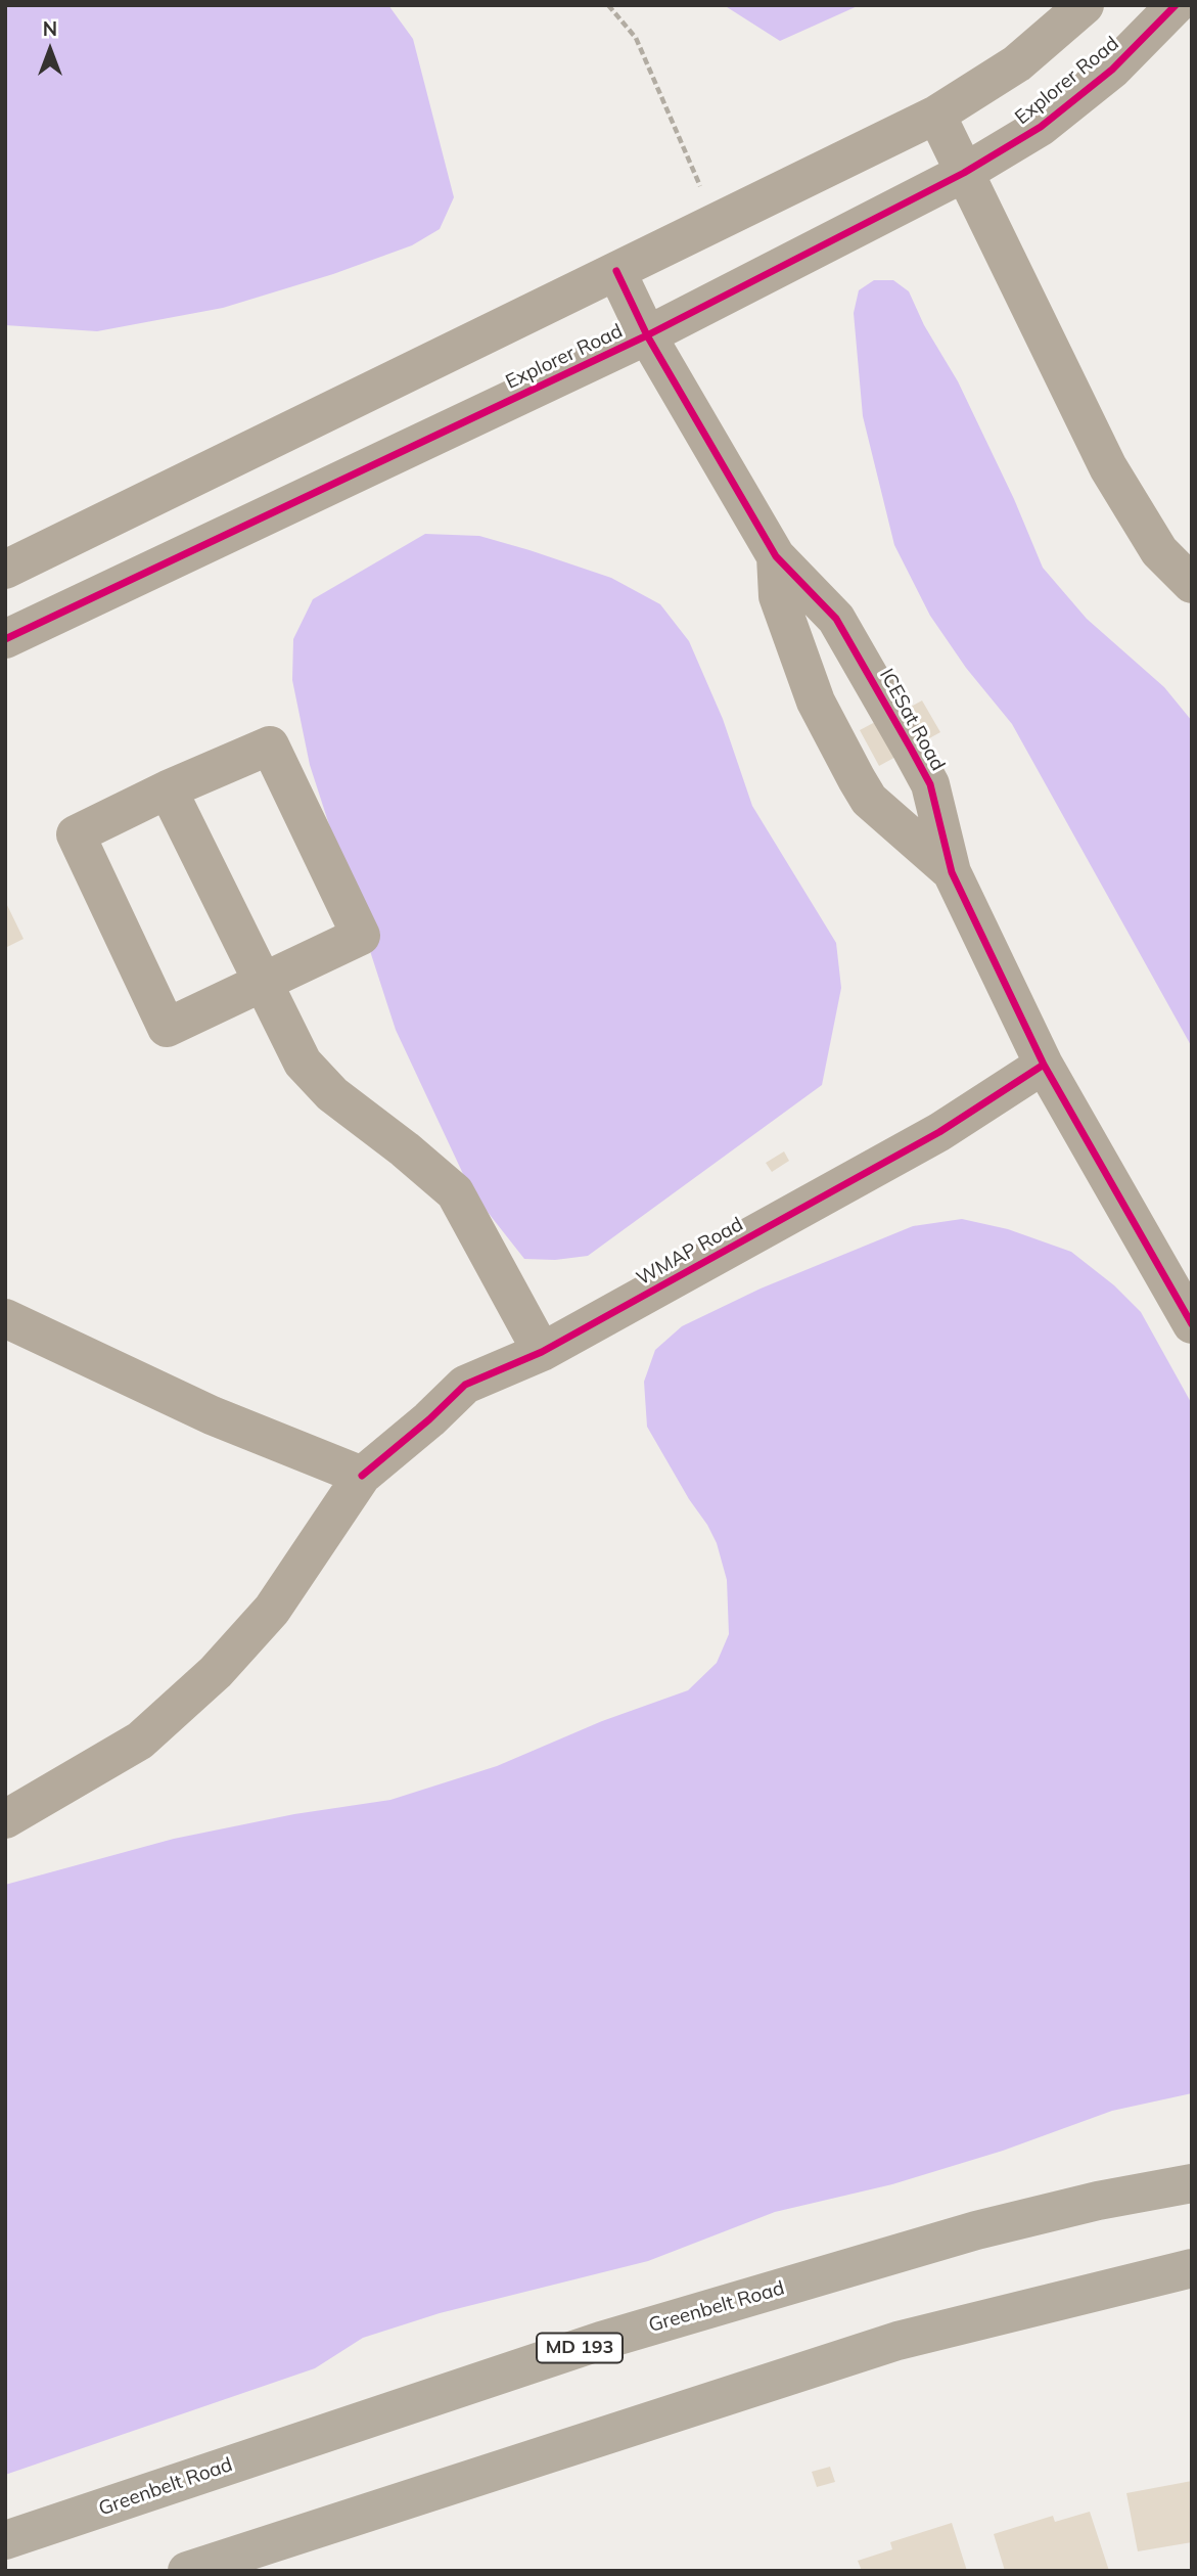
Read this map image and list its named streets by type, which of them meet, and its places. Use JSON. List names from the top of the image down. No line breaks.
{"streets":{"main road":["Greenbelt Road","MD 193"],"street":["Explorer Road","ICESat Road","WMAP Road"]},"crossings":[["Explorer Road","ICESat Road"],["ICESat Road","WMAP Road"]],"north":"top"}
